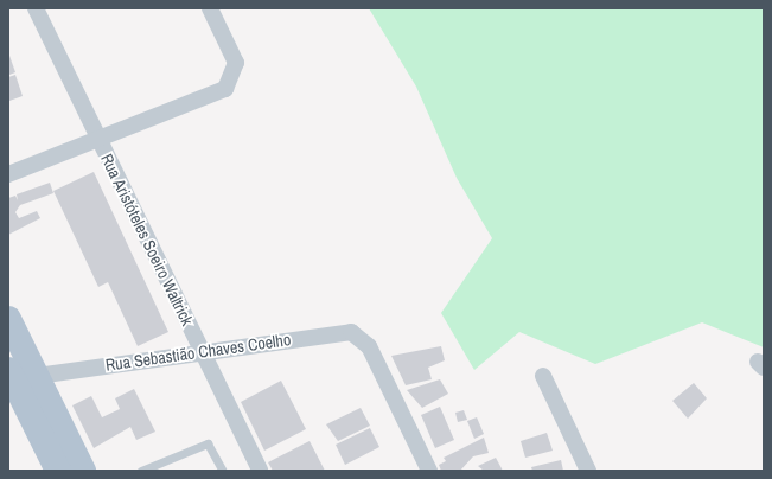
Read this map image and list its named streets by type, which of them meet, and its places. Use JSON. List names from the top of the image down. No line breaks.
{"streets":{"street":["Rua Aristóteles Soeiro Waltrick","Rua Sebastião Chaves Coelho"]},"crossings":[["Rua Aristóteles Soeiro Waltrick","Rua Sebastião Chaves Coelho"]]}
